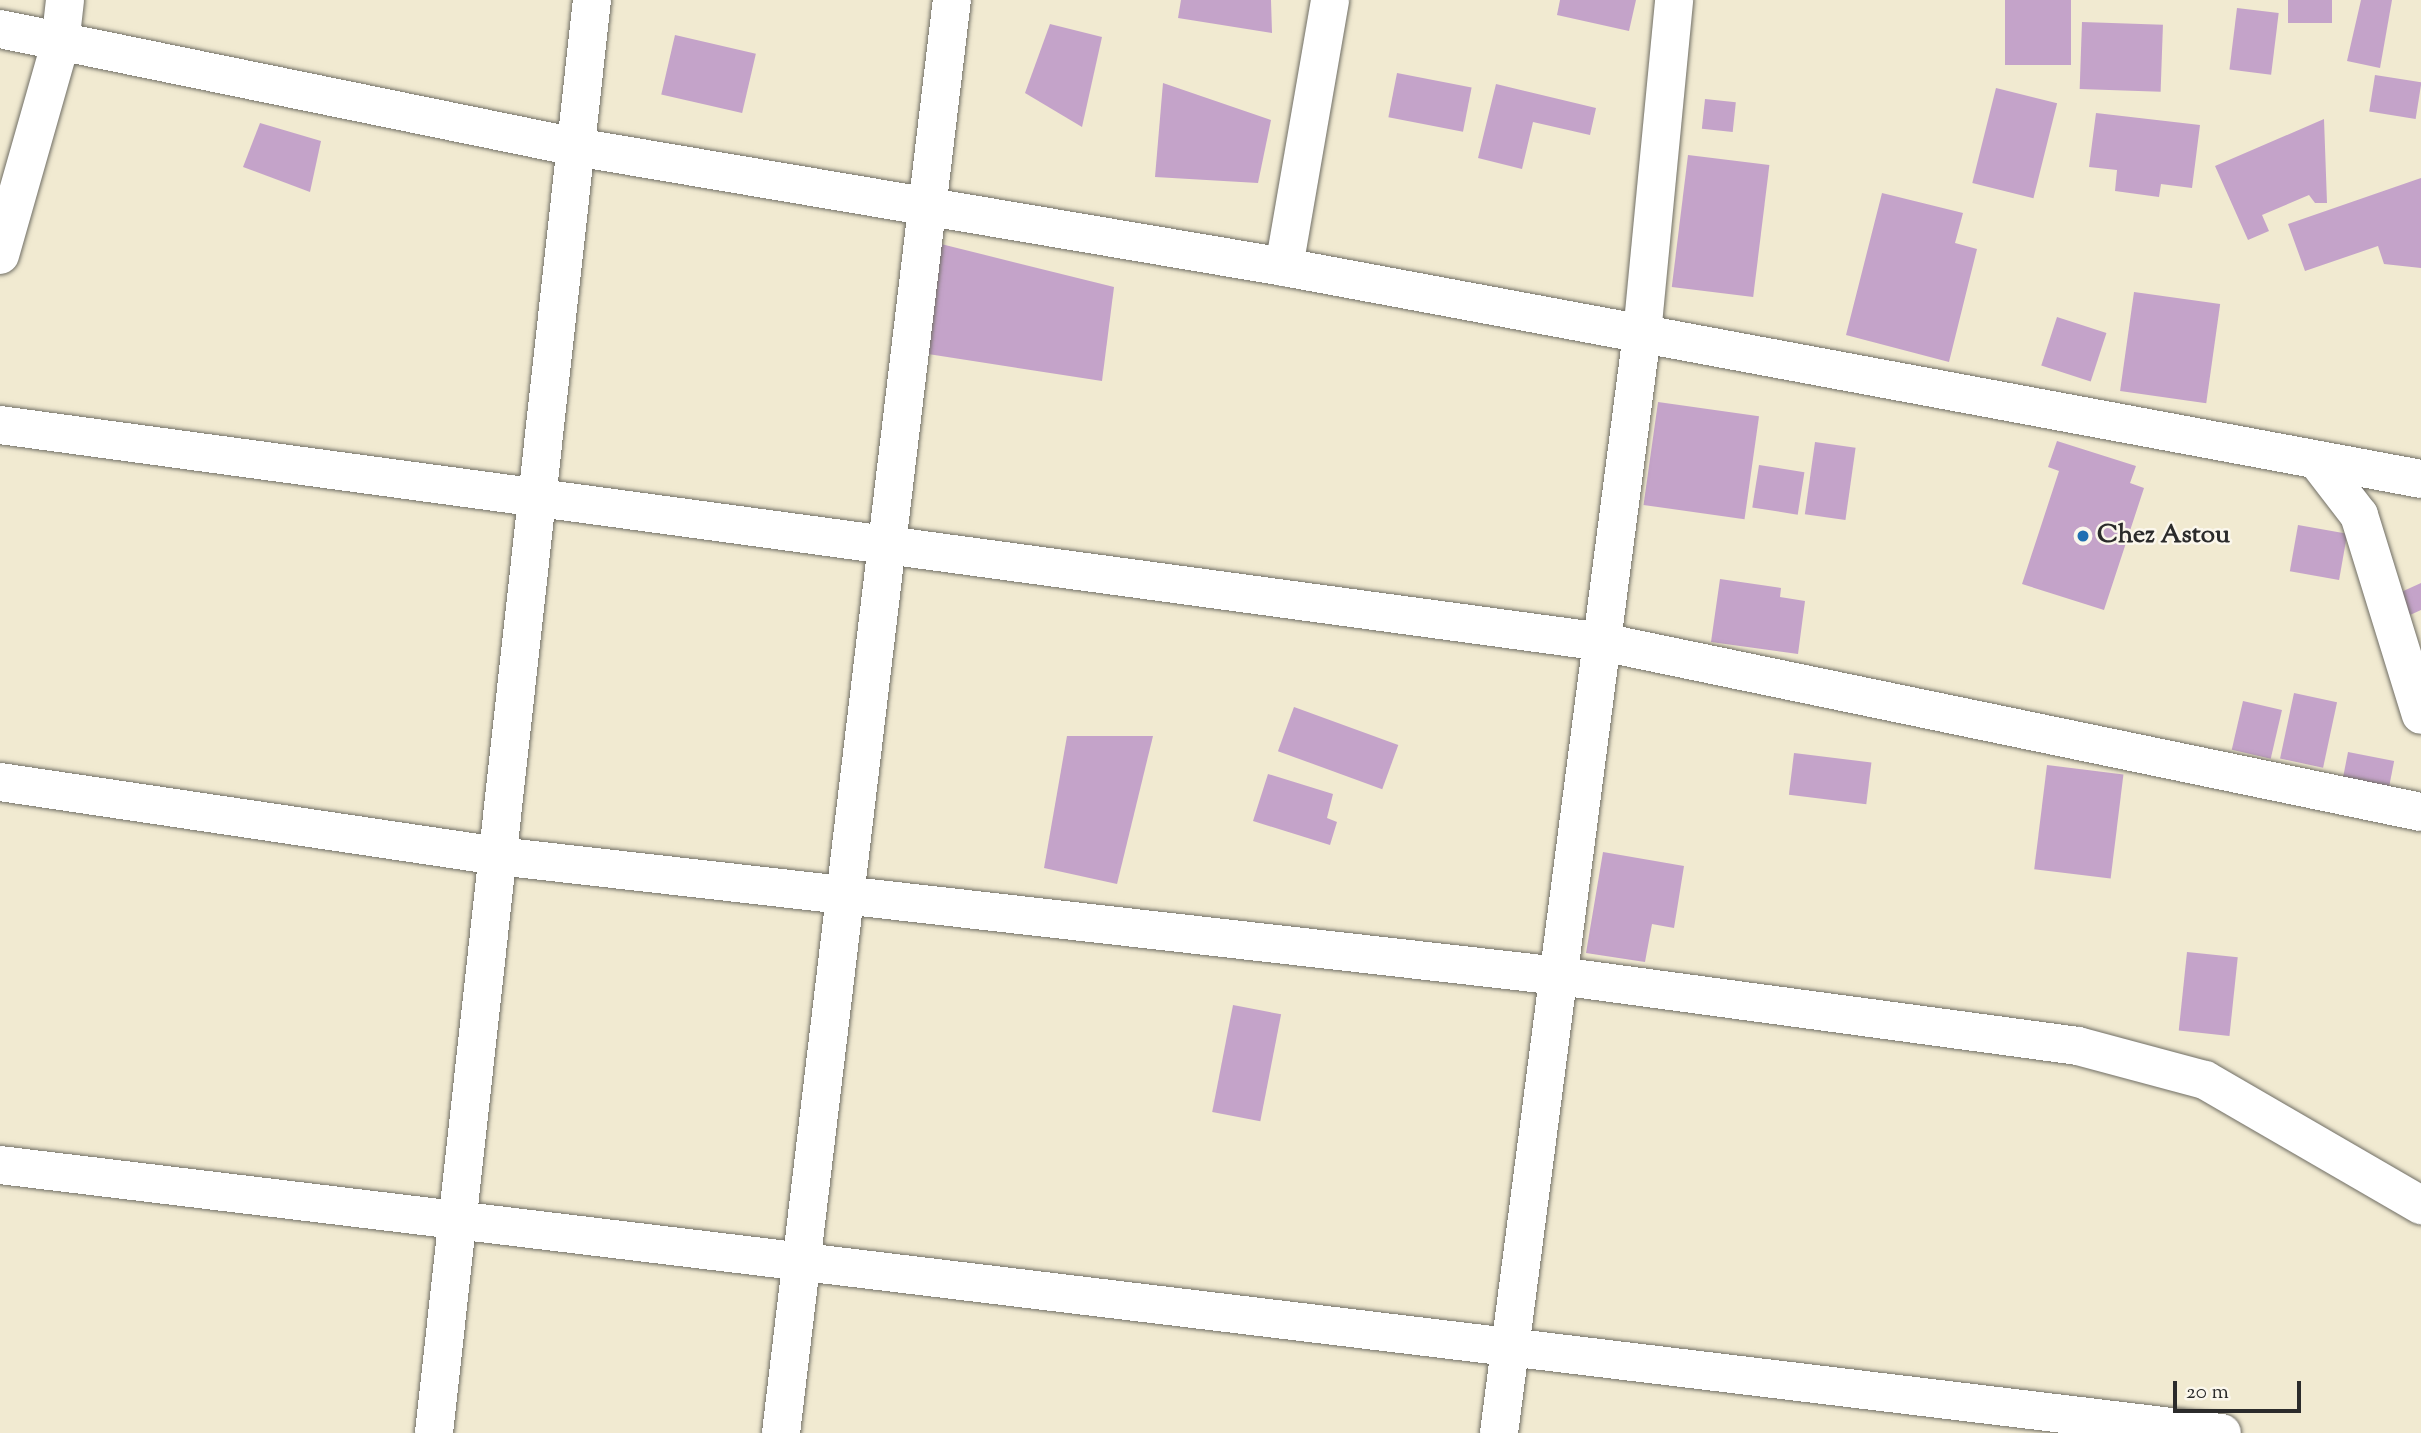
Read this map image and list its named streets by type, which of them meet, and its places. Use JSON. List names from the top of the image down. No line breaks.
{"places":["Chez Astou"],"scale_bar":"20 m"}
